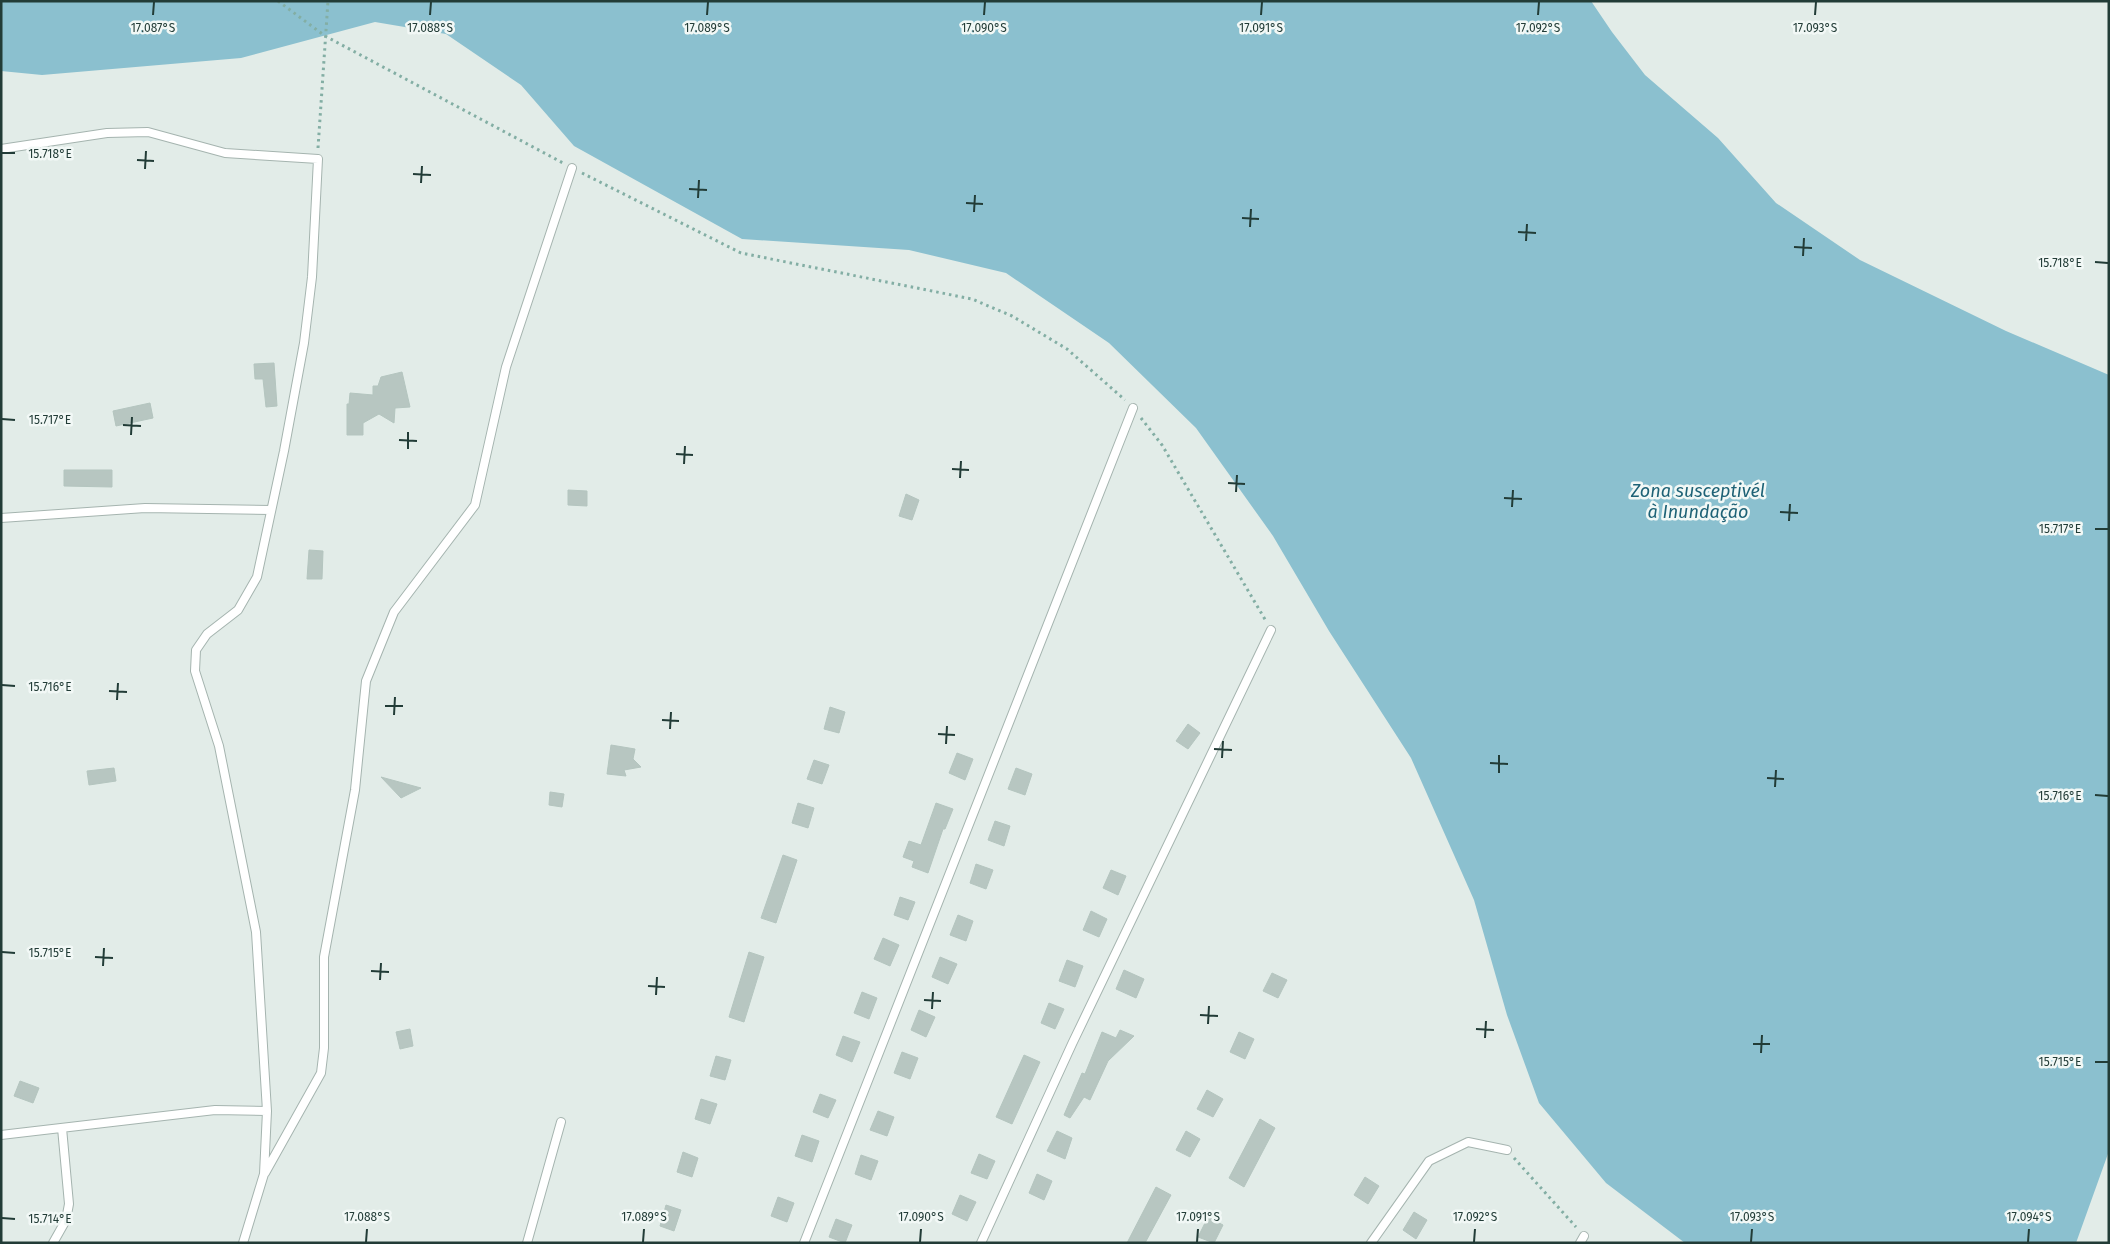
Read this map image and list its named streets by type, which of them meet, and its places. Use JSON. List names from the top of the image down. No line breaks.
{"water":["Zona susceptivél à Inundação"],"coordinates":["17.087°S","17.088°S","17.089°S","17.090°S","17.091°S","17.092°S","17.093°S","15.718°E","15.717°E","15.716°E","15.715°E","17.094°S","15.714°E"]}
